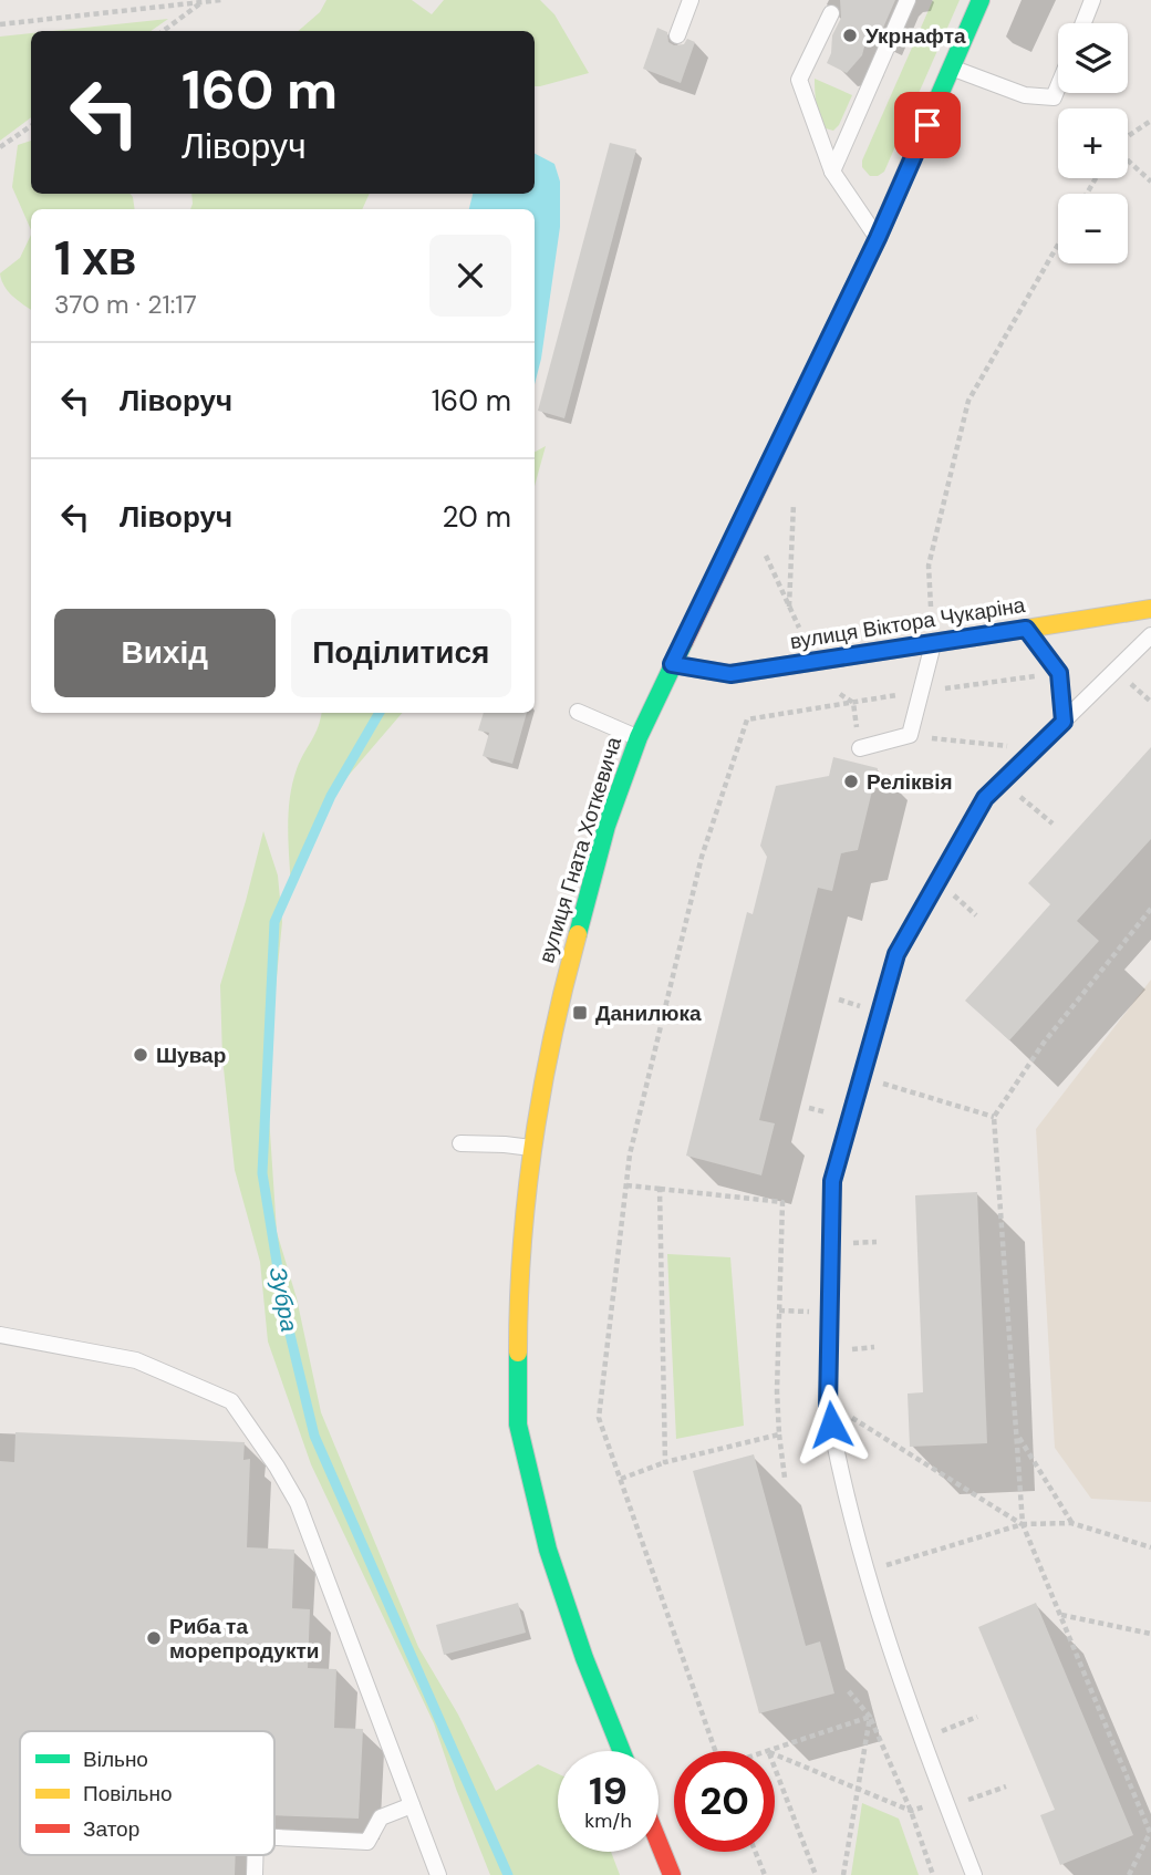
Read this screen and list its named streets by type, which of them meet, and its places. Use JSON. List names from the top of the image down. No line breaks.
{"streets":{"street":["вулиця Віктора Чукаріна","вулиця Гната Хоткевича"]},"crossings":[["вулиця Віктора Чукаріна","вулиця Гната Хоткевича"]],"water":["Зубра"],"places":{"other":["Укрнафта","Реліквія","Шувар","Риба та морепродукти"],"transit":["Данилюка"]},"legend":["Вільно","Повільно","Затор"],"page":{"map_buttons":["+","−"],"turn":["160 m","Ліворуч"],"heading":["1 хв","370 m · 21:17"],"list":[{"name":"Ліворуч","value":"160 m"},{"name":"Ліворуч","value":"20 m"}],"buttons":["Вихід","Поділитися"],"speed":"19 km/h","limit":"20"}}
